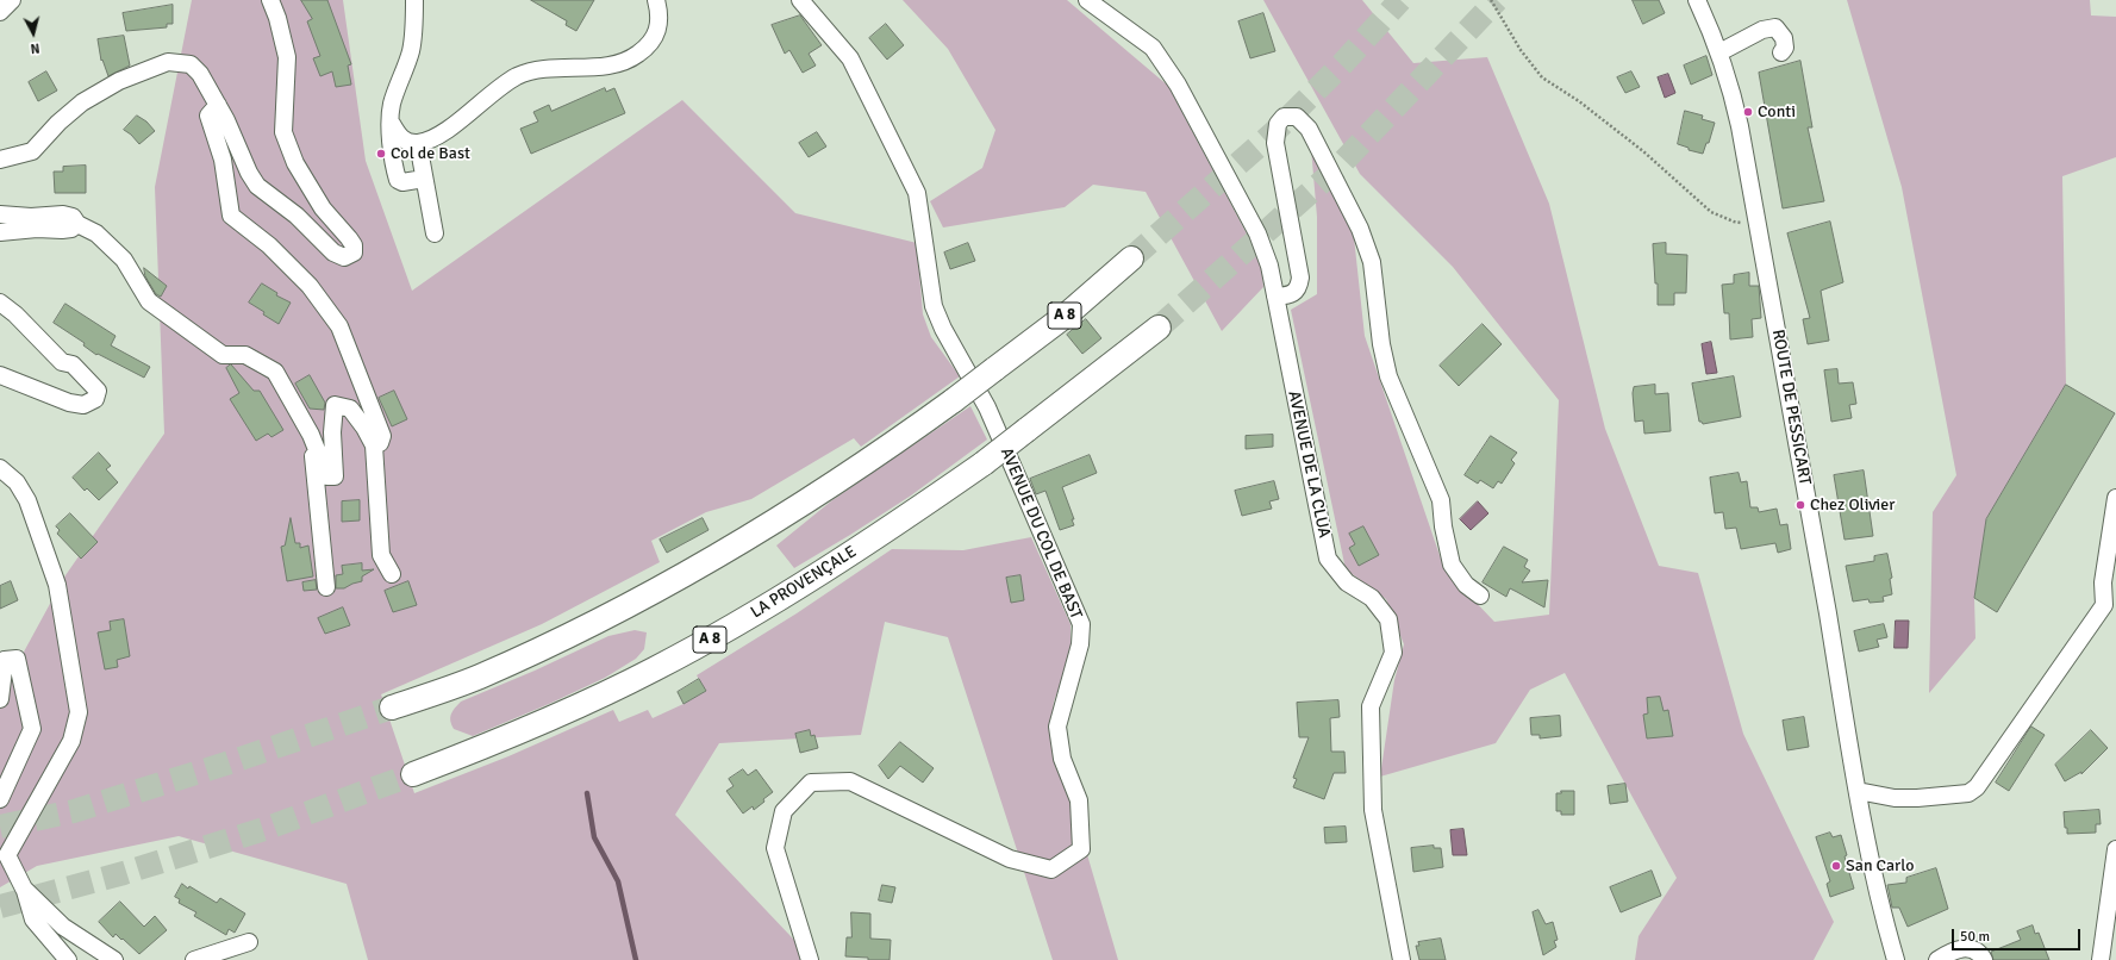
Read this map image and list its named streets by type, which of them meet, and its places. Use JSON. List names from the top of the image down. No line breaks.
{"streets":{"highway":["A 8","LA PROVENÇALE"],"street":["ROUTE DE PESSICART","AVENUE DE LA CLUA","AVENUE DU COL DE BAST"]},"places":["Conti","Col de Bast","Chez Olivier","San Carlo"],"scale_bar":"50 m","north":"bottom"}
